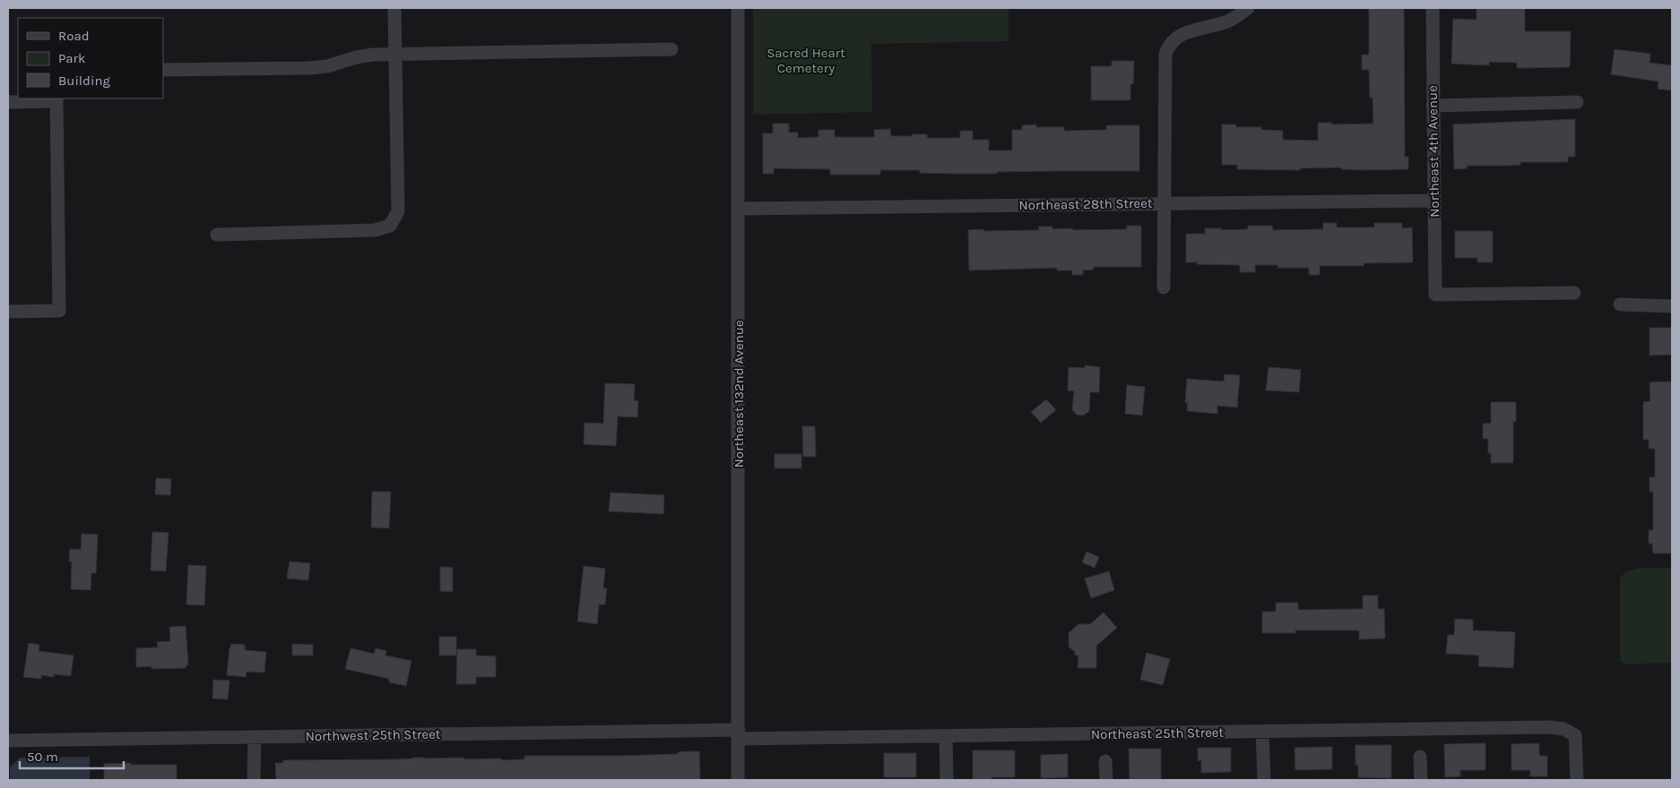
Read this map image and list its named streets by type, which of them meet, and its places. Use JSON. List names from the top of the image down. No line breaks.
{"streets":{"street":["Northeast 4th Avenue","Northeast 28th Street","Northeast 132nd Avenue","Northeast 25th Street","Northwest 25th Street"]},"crossings":[["Northeast 4th Avenue","Northeast 28th Street"],["Northeast 28th Street","Northeast 132nd Avenue"],["Northeast 132nd Avenue","Northeast 25th Street"],["Northeast 132nd Avenue","Northwest 25th Street"],["Northeast 25th Street","Northwest 25th Street"]],"parks":["Sacred Heart Cemetery"],"legend":["Road","Park","Building"],"scale_bar":"50 m"}
